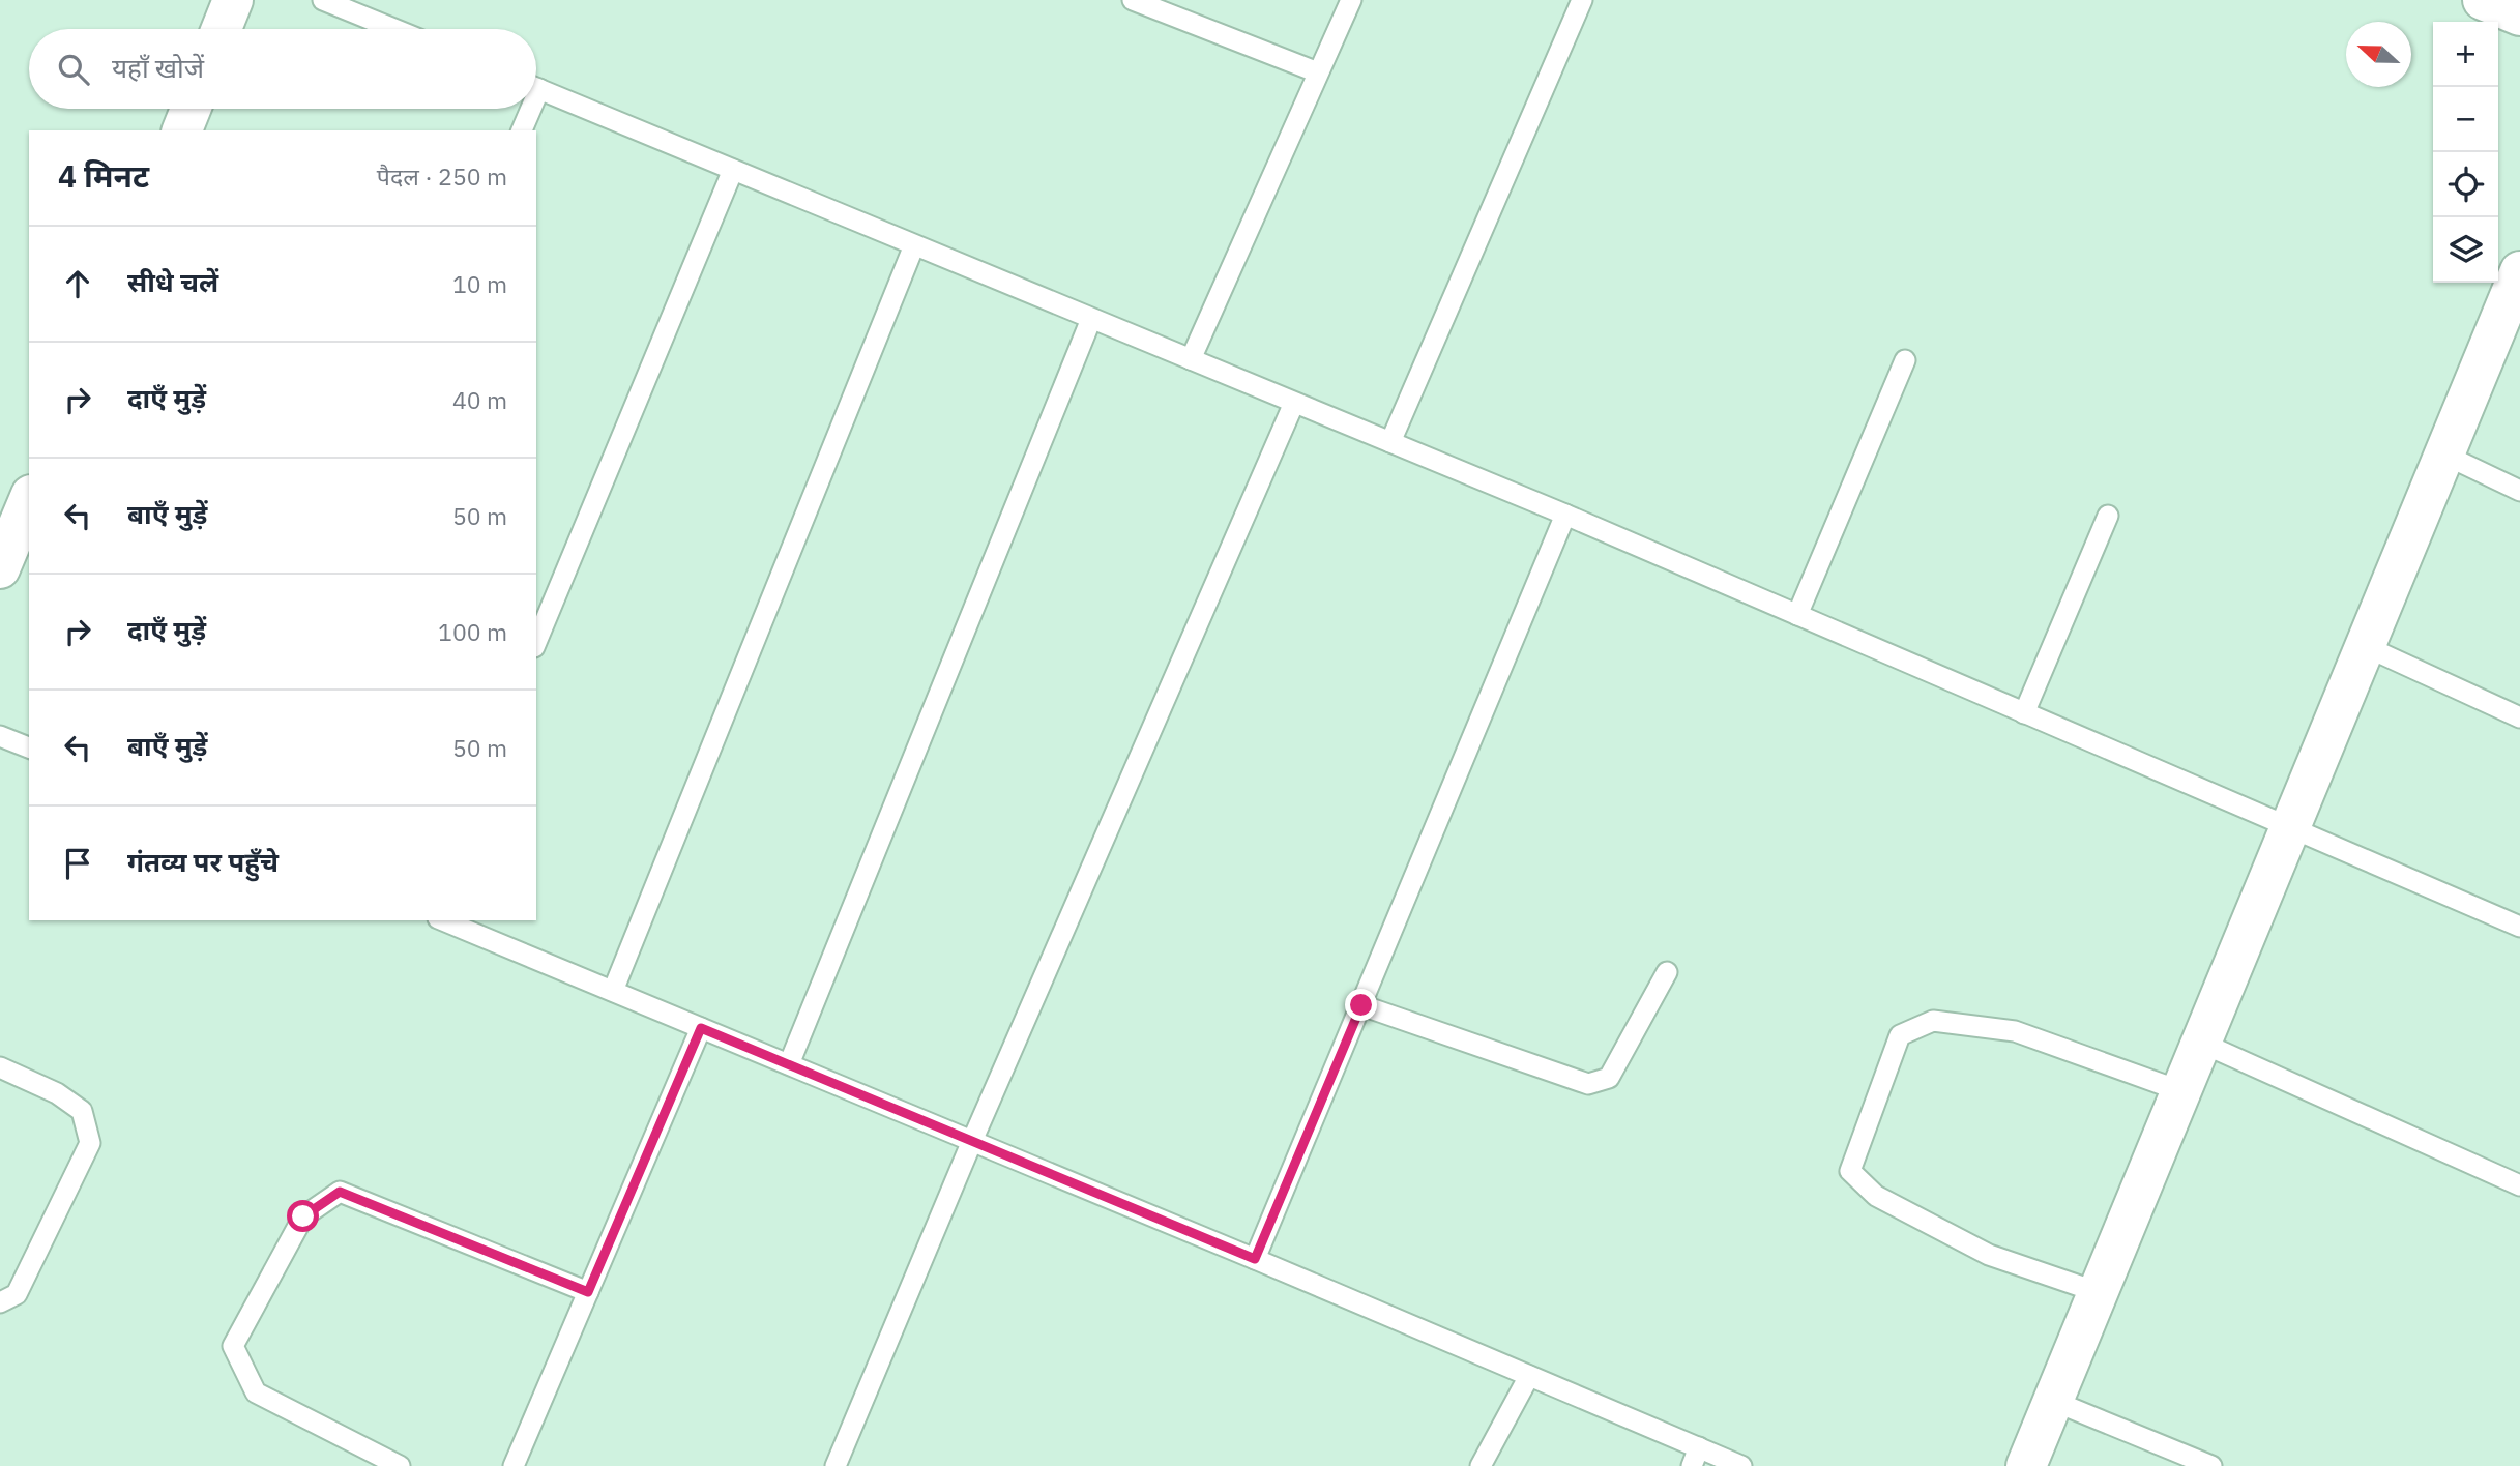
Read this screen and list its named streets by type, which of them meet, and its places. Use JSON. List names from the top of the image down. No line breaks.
{"north":"left","page":{"map_buttons":["+","−"],"search":"यहाँ खोजें","heading":["4 मिनट","पैदल · 250 m"],"list":[["सीधे चलें","10 m"],["दाएँ मुड़ें","40 m"],["बाएँ मुड़ें","50 m"],["दाएँ मुड़ें","100 m"],["बाएँ मुड़ें","50 m"],"गंतव्य पर पहुँचे"]}}
